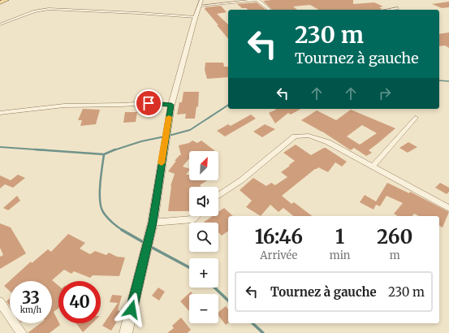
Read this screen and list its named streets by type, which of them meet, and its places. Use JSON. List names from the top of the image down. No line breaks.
{"north":"top right","page":{"turn":["230 m","Tournez à gauche"],"map_buttons":["+","−"],"eta":["16:46","Arrivée","1","min","260","m"],"list":[{"name":"Tournez à gauche","value":"230 m"}],"speed":"33 km/h","limit":"40"}}
